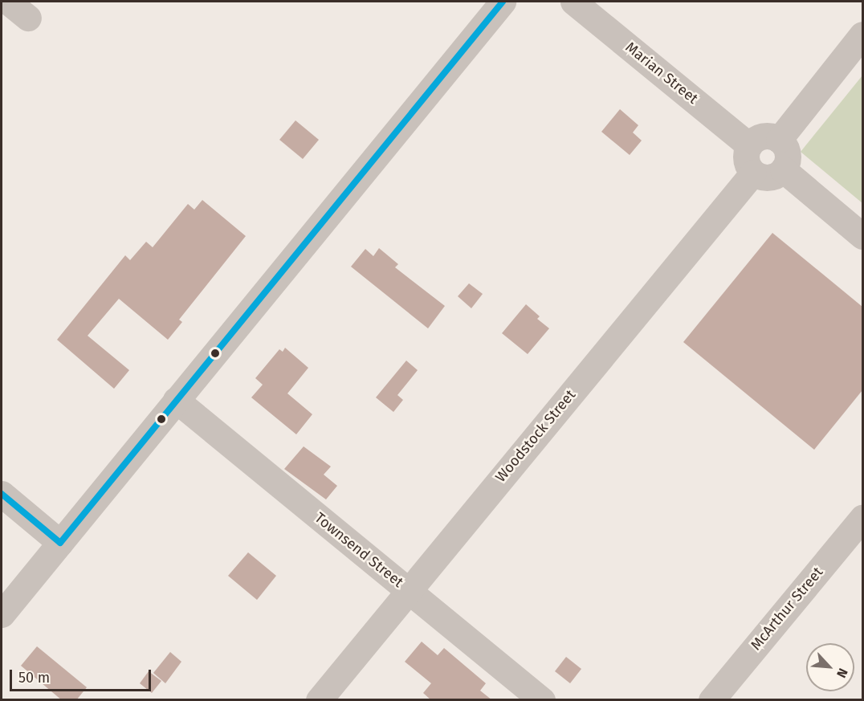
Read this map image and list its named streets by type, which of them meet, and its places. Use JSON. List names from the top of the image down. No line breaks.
{"streets":{"street":["Marian Street","Woodstock Street","Townsend Street","McArthur Street"]},"crossings":[["Marian Street","Woodstock Street"],["Woodstock Street","Townsend Street"]],"scale_bar":"50 m","north":"bottom right"}
